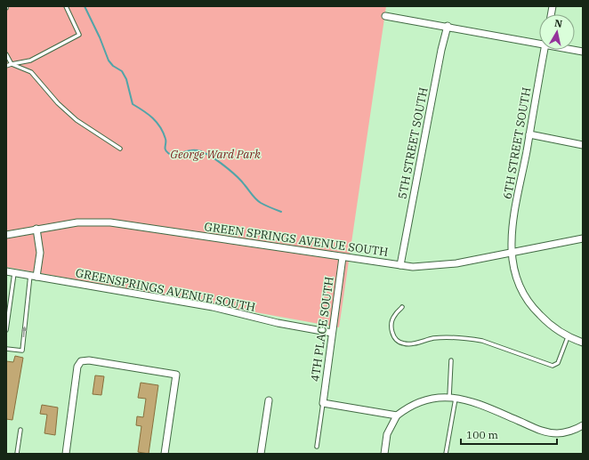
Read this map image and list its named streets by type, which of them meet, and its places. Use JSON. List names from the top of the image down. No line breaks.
{"streets":{"street":["5TH STREET SOUTH","6TH STREET SOUTH","GREEN SPRINGS AVENUE SOUTH","GREENSPRINGS AVENUE SOUTH","4TH PLACE SOUTH"]},"crossings":[["5TH STREET SOUTH","GREEN SPRINGS AVENUE SOUTH"],["6TH STREET SOUTH","GREEN SPRINGS AVENUE SOUTH"],["GREEN SPRINGS AVENUE SOUTH","4TH PLACE SOUTH"],["GREENSPRINGS AVENUE SOUTH","4TH PLACE SOUTH"]],"parks":["George Ward Park"],"scale_bar":"100 m","north":"top"}
